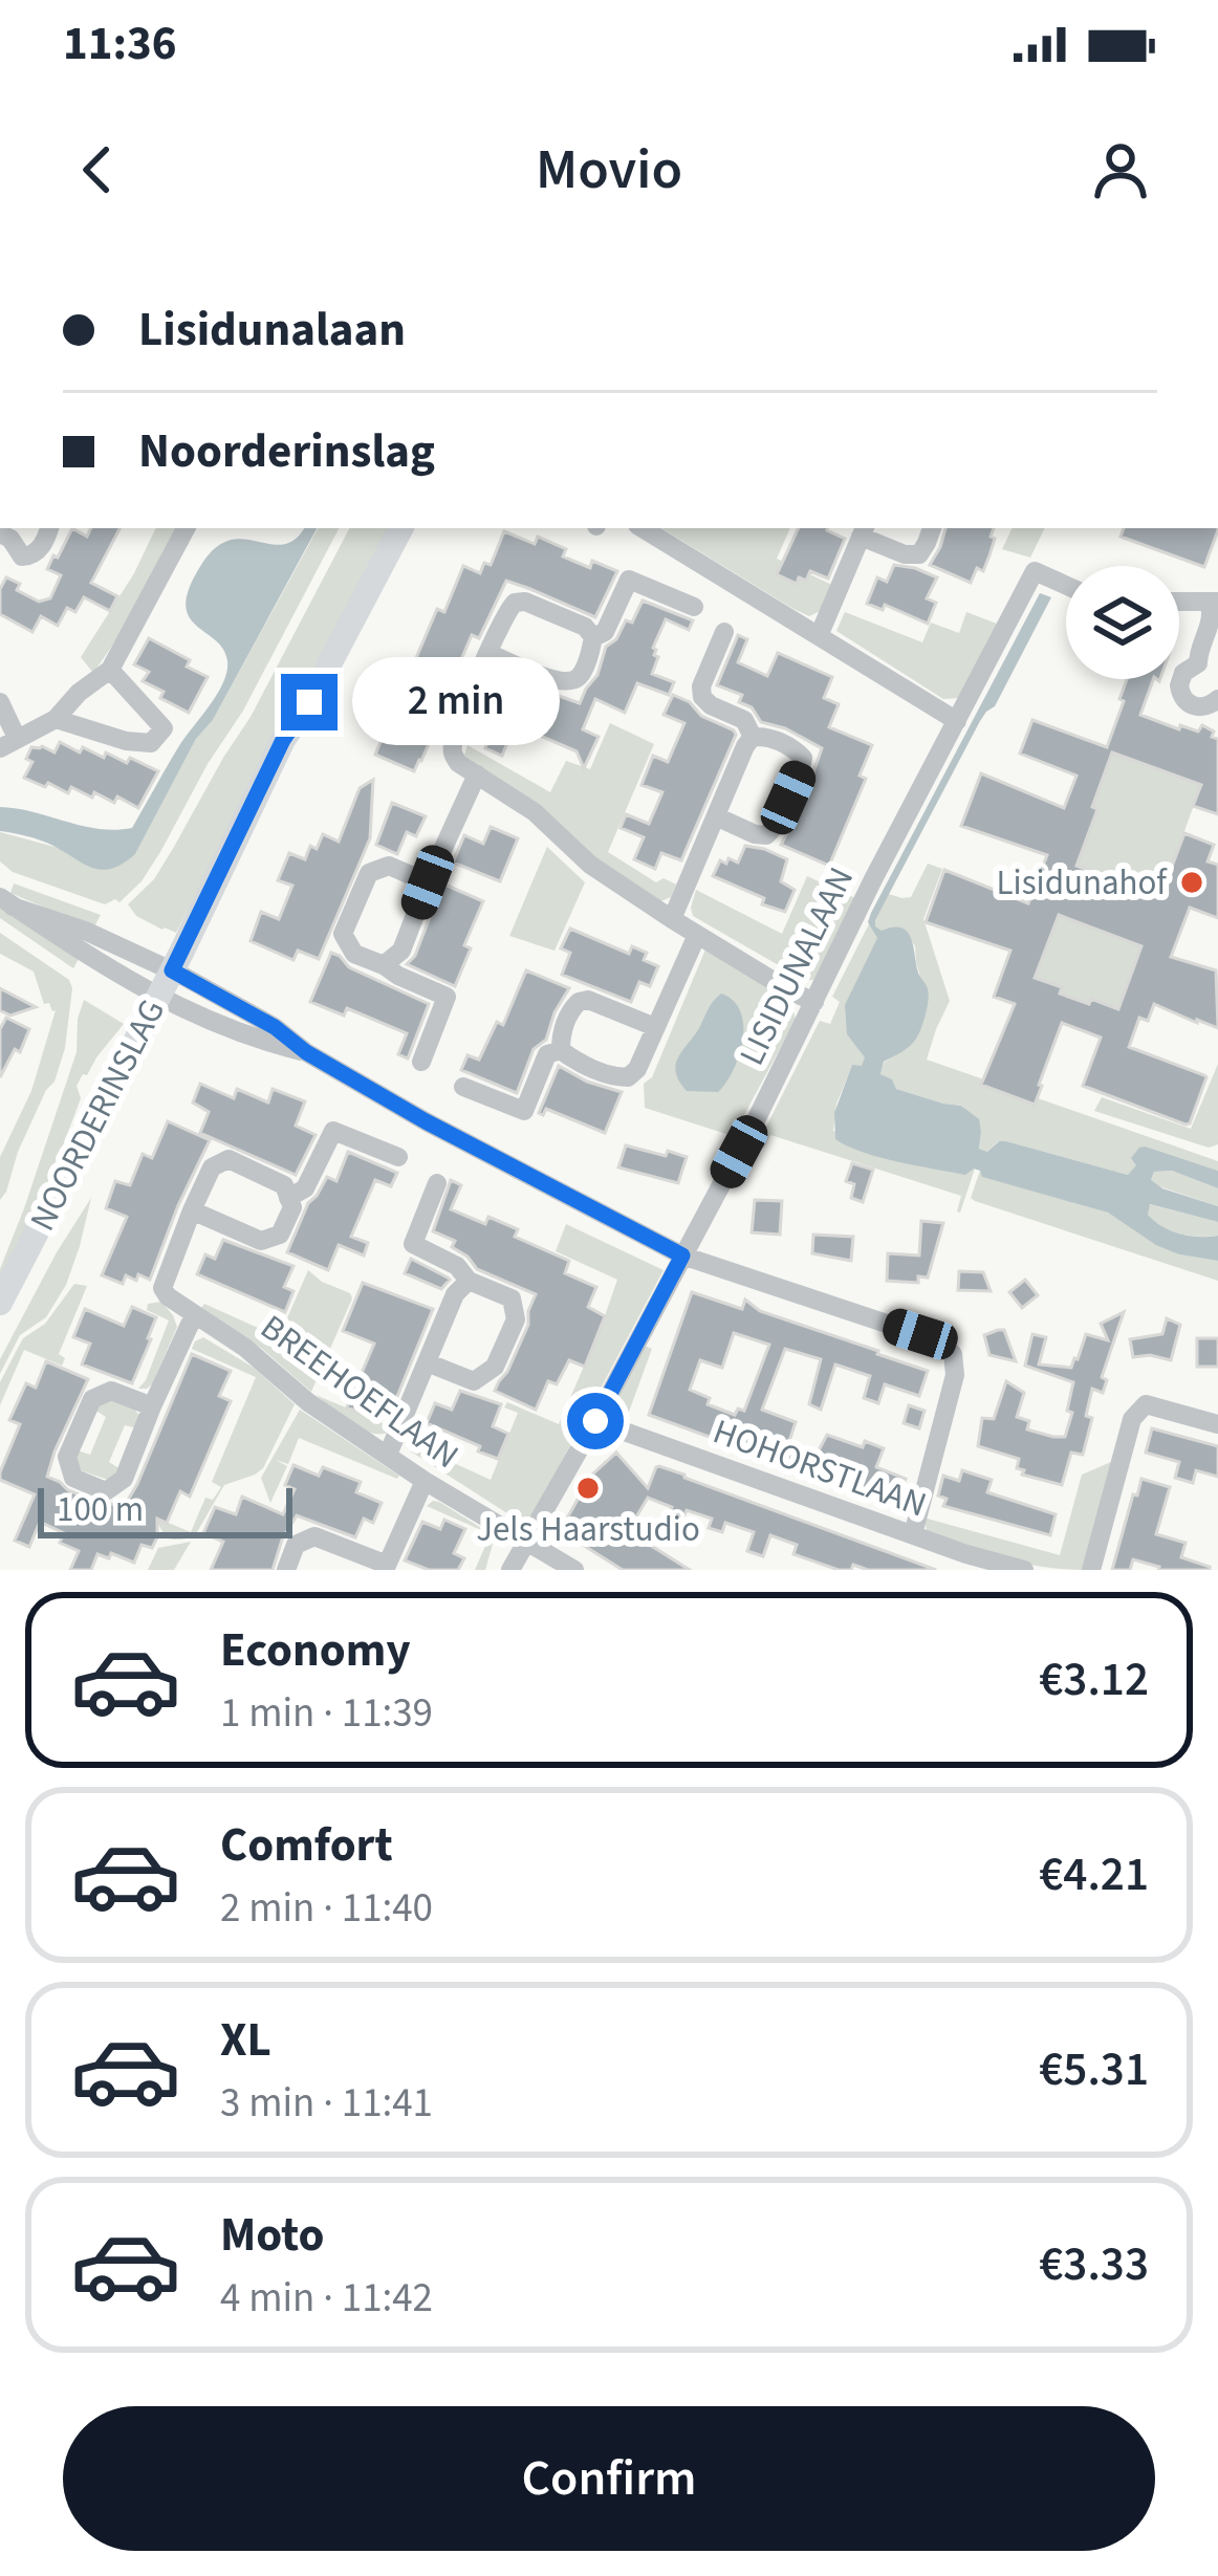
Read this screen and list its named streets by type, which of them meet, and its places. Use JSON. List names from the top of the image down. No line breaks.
{"streets":{"main road":["NOORDERINSLAG"],"street":["LISIDUNALAAN","BREEHOEFLAAN","HOHORSTLAAN"]},"crossings":[["LISIDUNALAAN","BREEHOEFLAAN"],["LISIDUNALAAN","HOHORSTLAAN"]],"places":["Lisidunahof","Jels Haarstudio"],"scale_bar":"100 m","page":{"status":"11:36","header":"Movio","banner":["Lisidunalaan","Noorderinslag"],"bubble":"2 min","scale":"100 m","list":[{"name":"Economy","note":"1 min · 11:39","value":"€3.12"},{"name":"Comfort","note":"2 min · 11:40","value":"€4.21"},{"name":"XL","note":"3 min · 11:41","value":"€5.31"},{"name":"Moto","note":"4 min · 11:42","value":"€3.33"}],"buttons":"Confirm"}}
